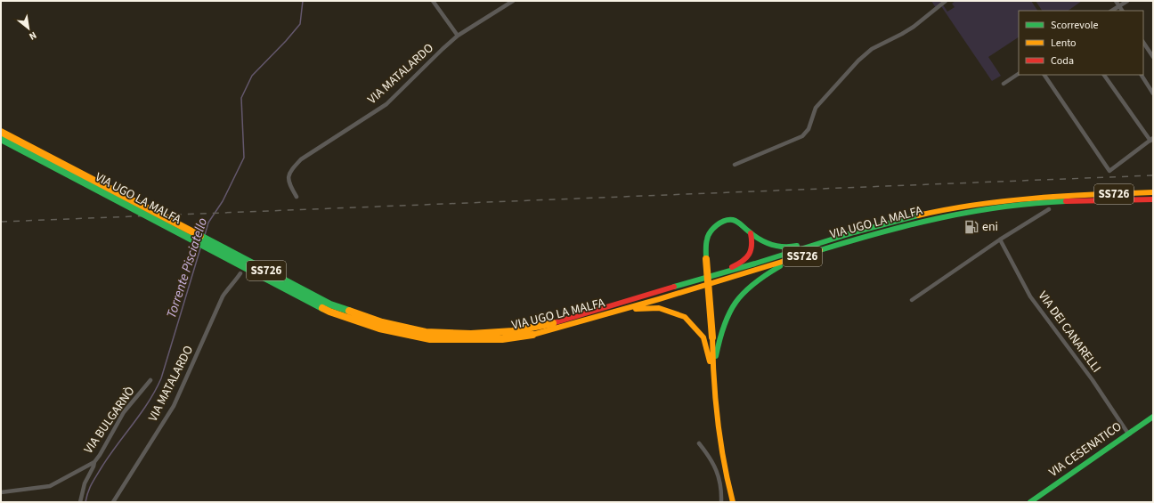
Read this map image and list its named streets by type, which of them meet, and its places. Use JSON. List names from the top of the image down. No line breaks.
{"streets":{"main road":["SS726","VIA UGO LA MALFA","VIA CESENATICO"],"street":["VIA MATALARDO","VIA DEI CANARELLI","VIA BULGARNÒ"]},"crossings":[["VIA DEI CANARELLI","VIA CESENATICO"]],"water":["Torrente Pisciatello"],"places":{"fuel station":["eni"]},"legend":["Scorrevole","Lento","Coda"],"north":"bottom right"}
